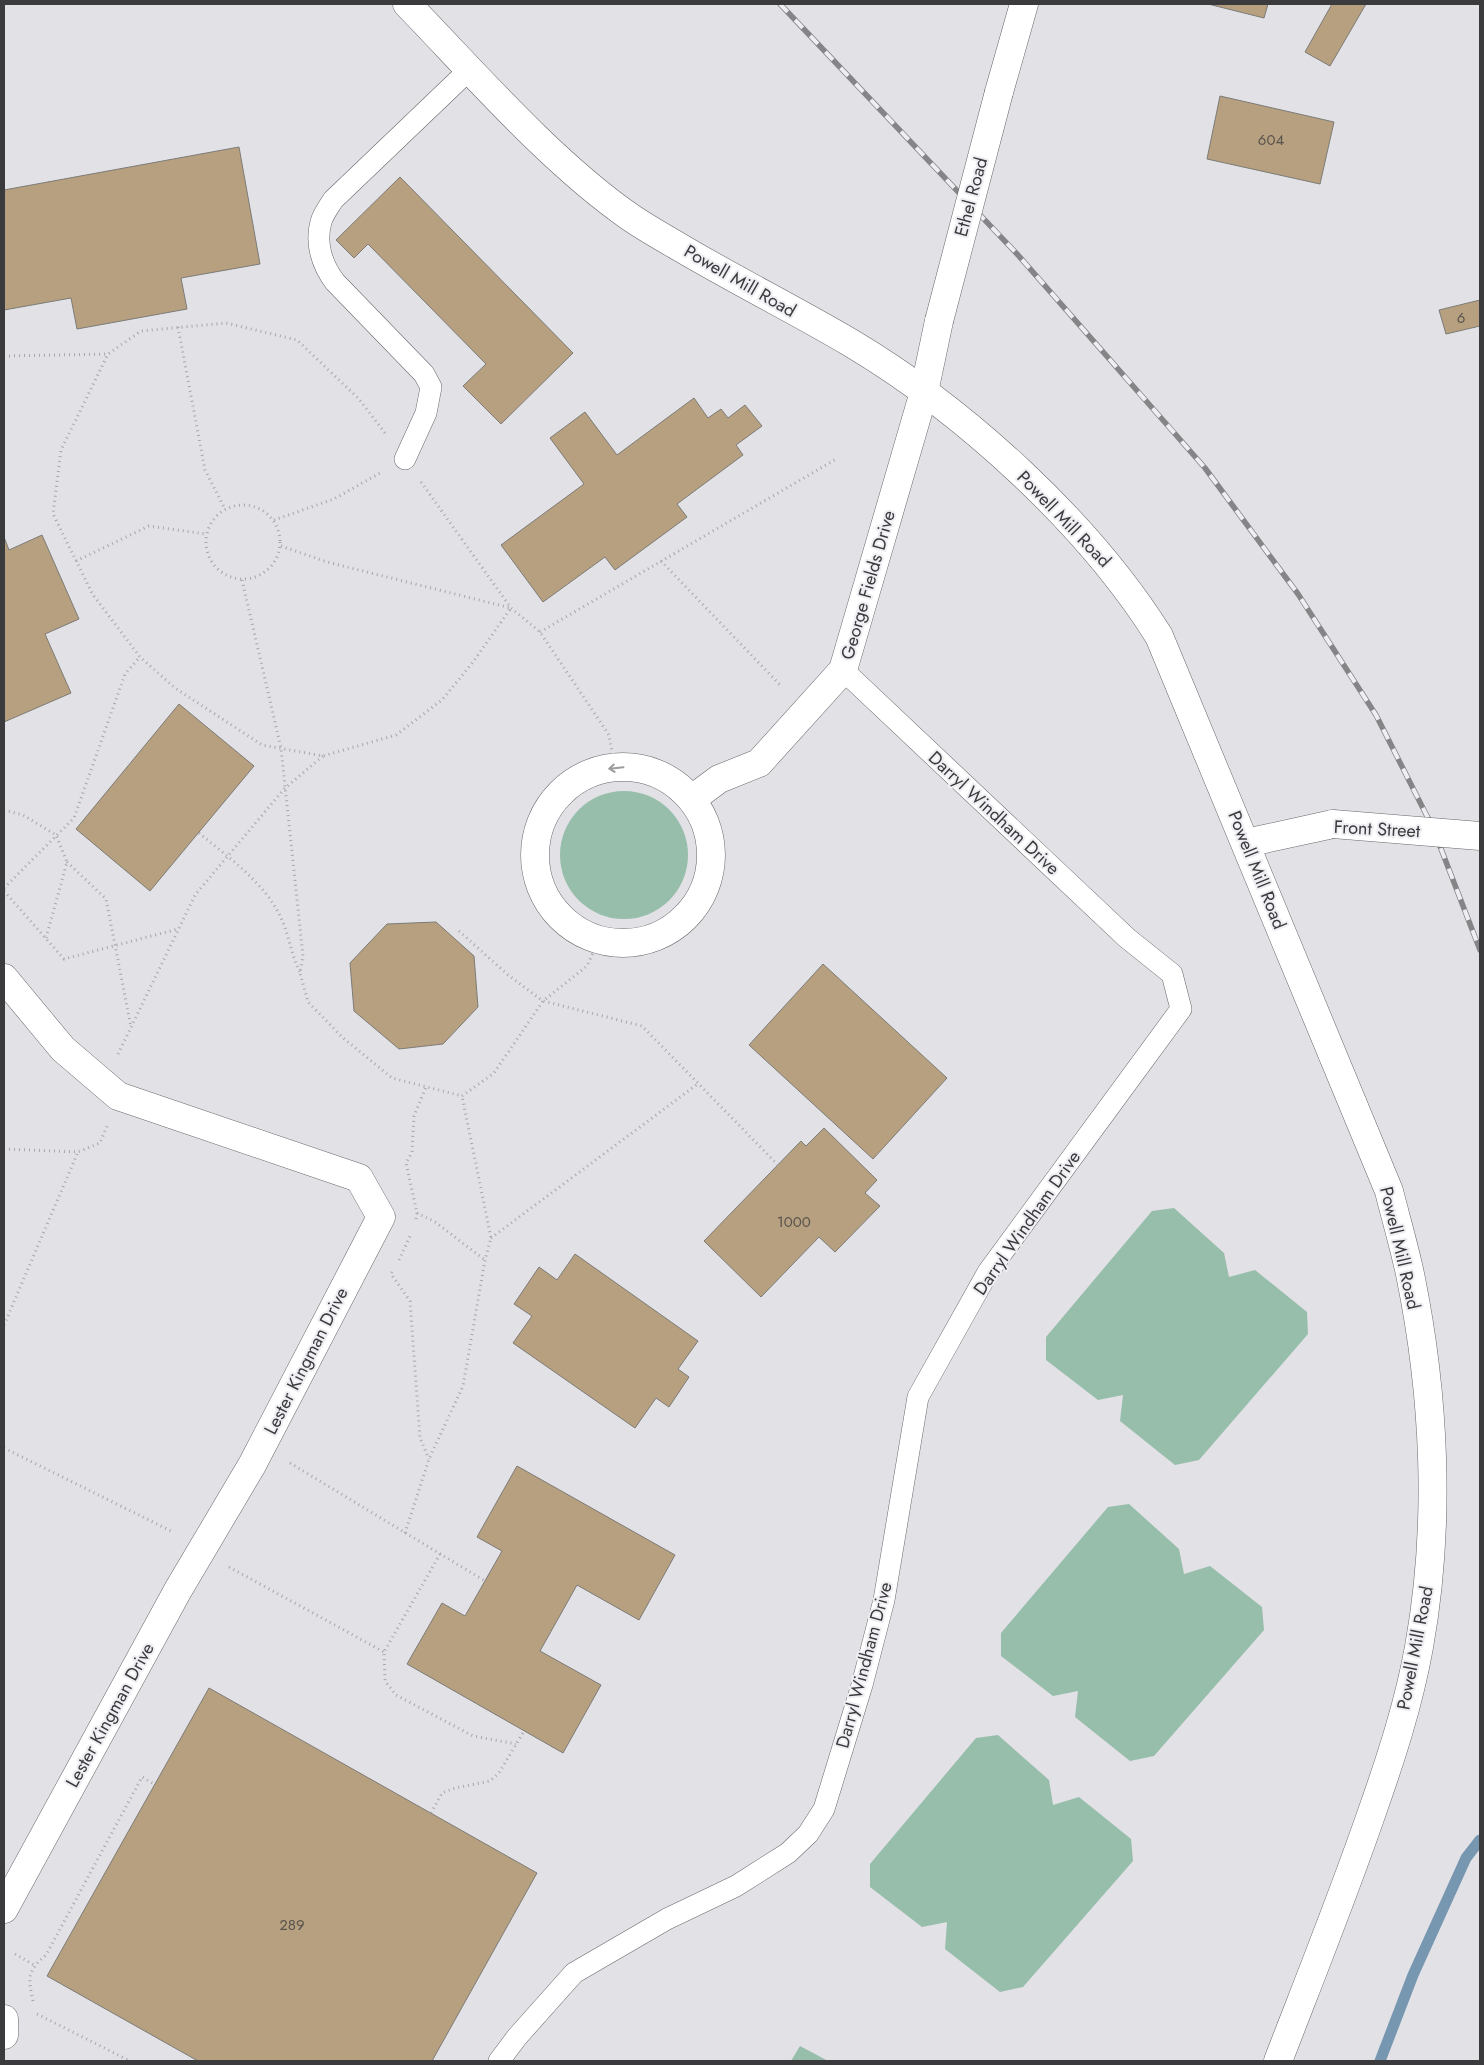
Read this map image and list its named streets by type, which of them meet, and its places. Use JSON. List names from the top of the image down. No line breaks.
{"streets":{"street":["Ethel Road","Powell Mill Road","George Fields Drive","Front Street","Lester Kingman Drive"],"lane":["Darryl Windham Drive"]},"crossings":[["Ethel Road","Powell Mill Road"],["Ethel Road","George Fields Drive"],["Powell Mill Road","George Fields Drive"],["Powell Mill Road","Front Street"],["George Fields Drive","Darryl Windham Drive"]],"house_numbers":["604","6","1000","289"]}
